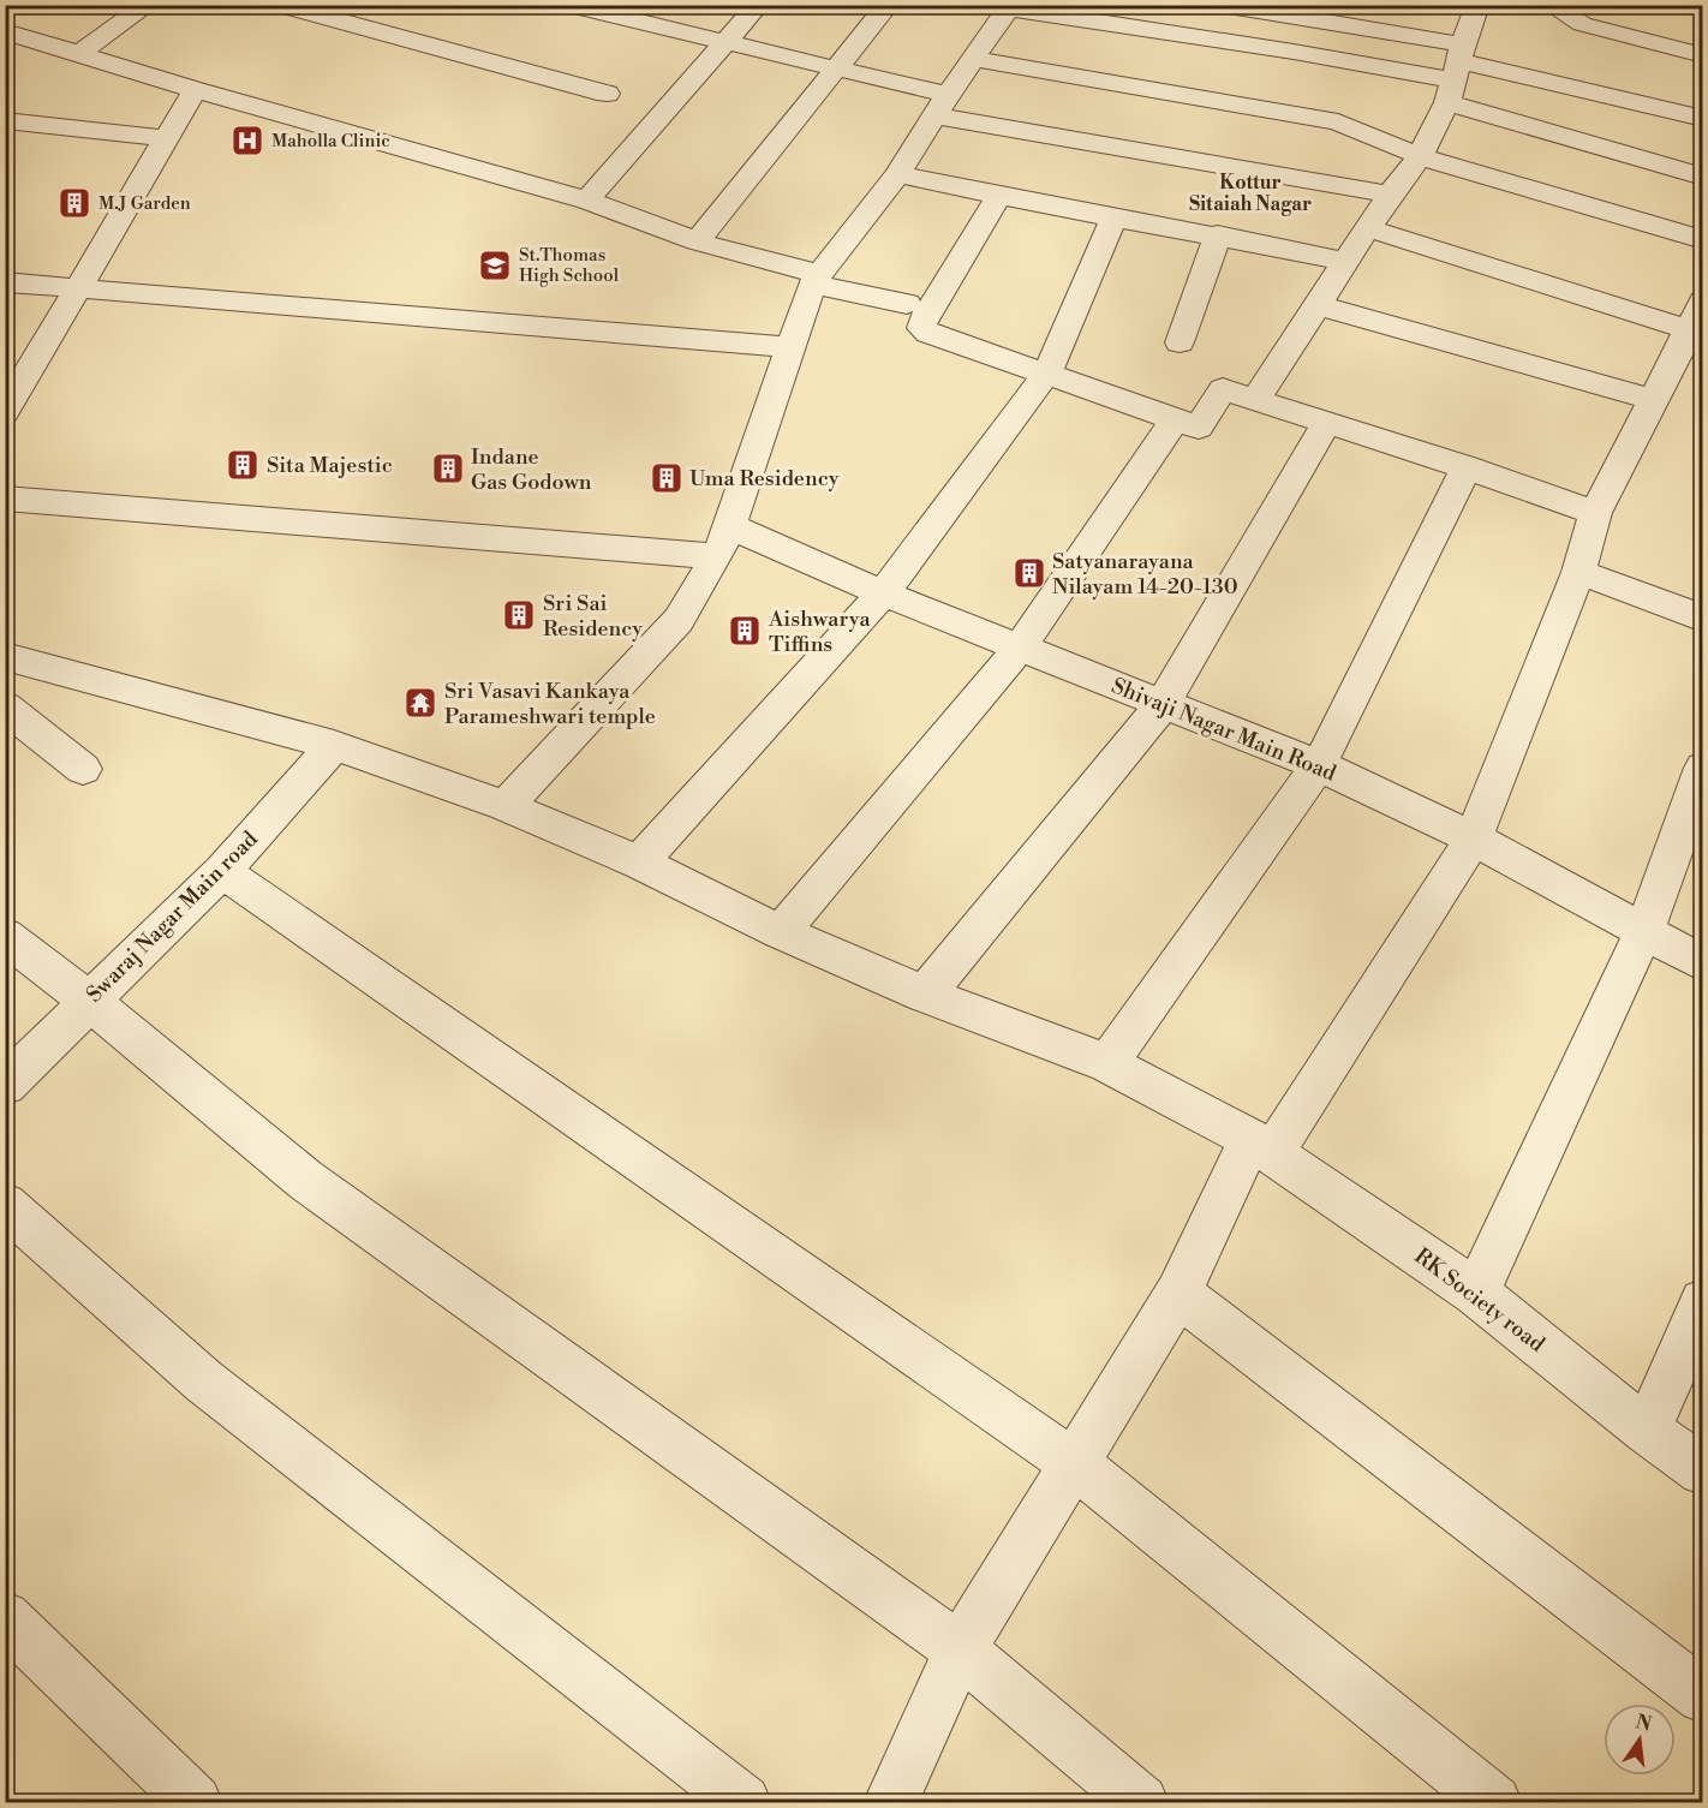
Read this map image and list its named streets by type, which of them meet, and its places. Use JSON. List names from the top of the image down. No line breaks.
{"streets":{"street":["Shivaji Nagar Main Road","Swaraj Nagar Main road","RK Society road"]},"crossings":[["Swaraj Nagar Main road","RK Society road"]],"districts":["Kottur Sitaiah Nagar"],"places":{"hospital":["Maholla Clinic"],"building":["M.J Garden","Sita Majestic","Indane Gas Godown","Uma Residency","Satyanarayana Nilayam 14-20-130","Sri Sai Residency","Aishwarya Tiffins"],"school or university":["St.Thomas High School"],"temple":["Sri Vasavi Kankaya Parameshwari temple"]},"north":"top"}
